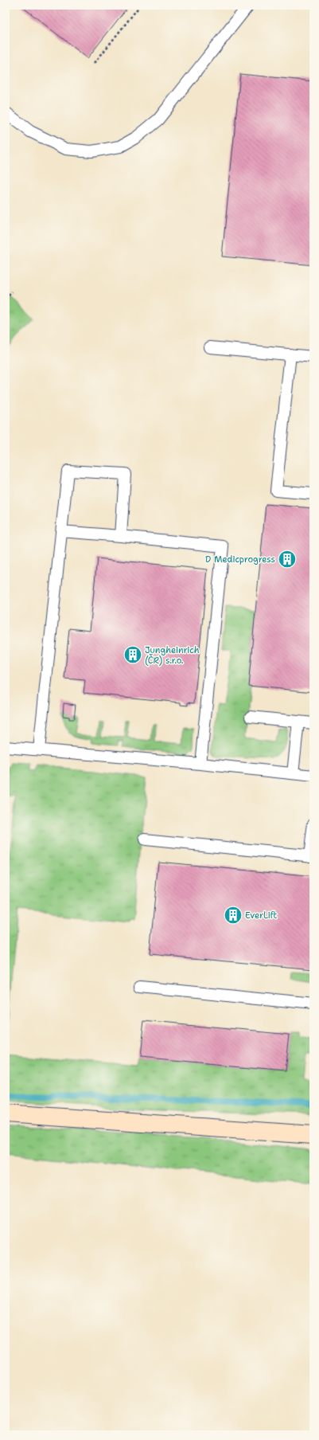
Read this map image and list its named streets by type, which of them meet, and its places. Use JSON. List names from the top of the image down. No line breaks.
{"places":{"building":["D Medicprogress","Jungheinrich (ČR) s.r.o.","EverLift"]}}
